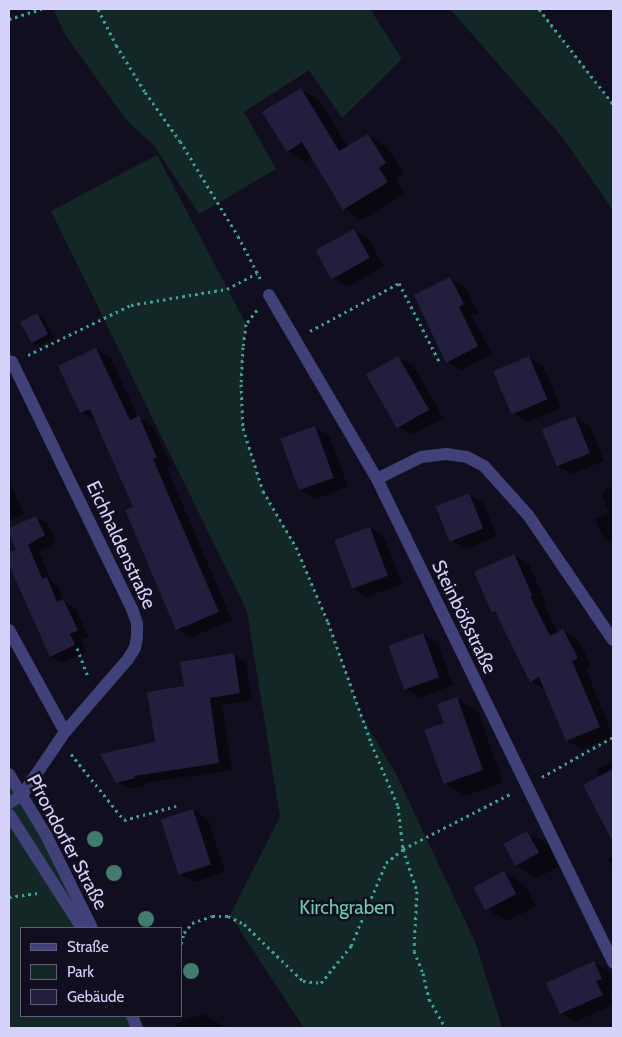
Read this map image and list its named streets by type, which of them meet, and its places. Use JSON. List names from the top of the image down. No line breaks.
{"streets":{"street":["Eichhaldenstraße","Steinbößstraße","Pfrondorfer Straße"]},"crossings":[["Eichhaldenstraße","Pfrondorfer Straße"]],"parks":["Kirchgraben"],"legend":["Straße","Park","Gebäude"]}
